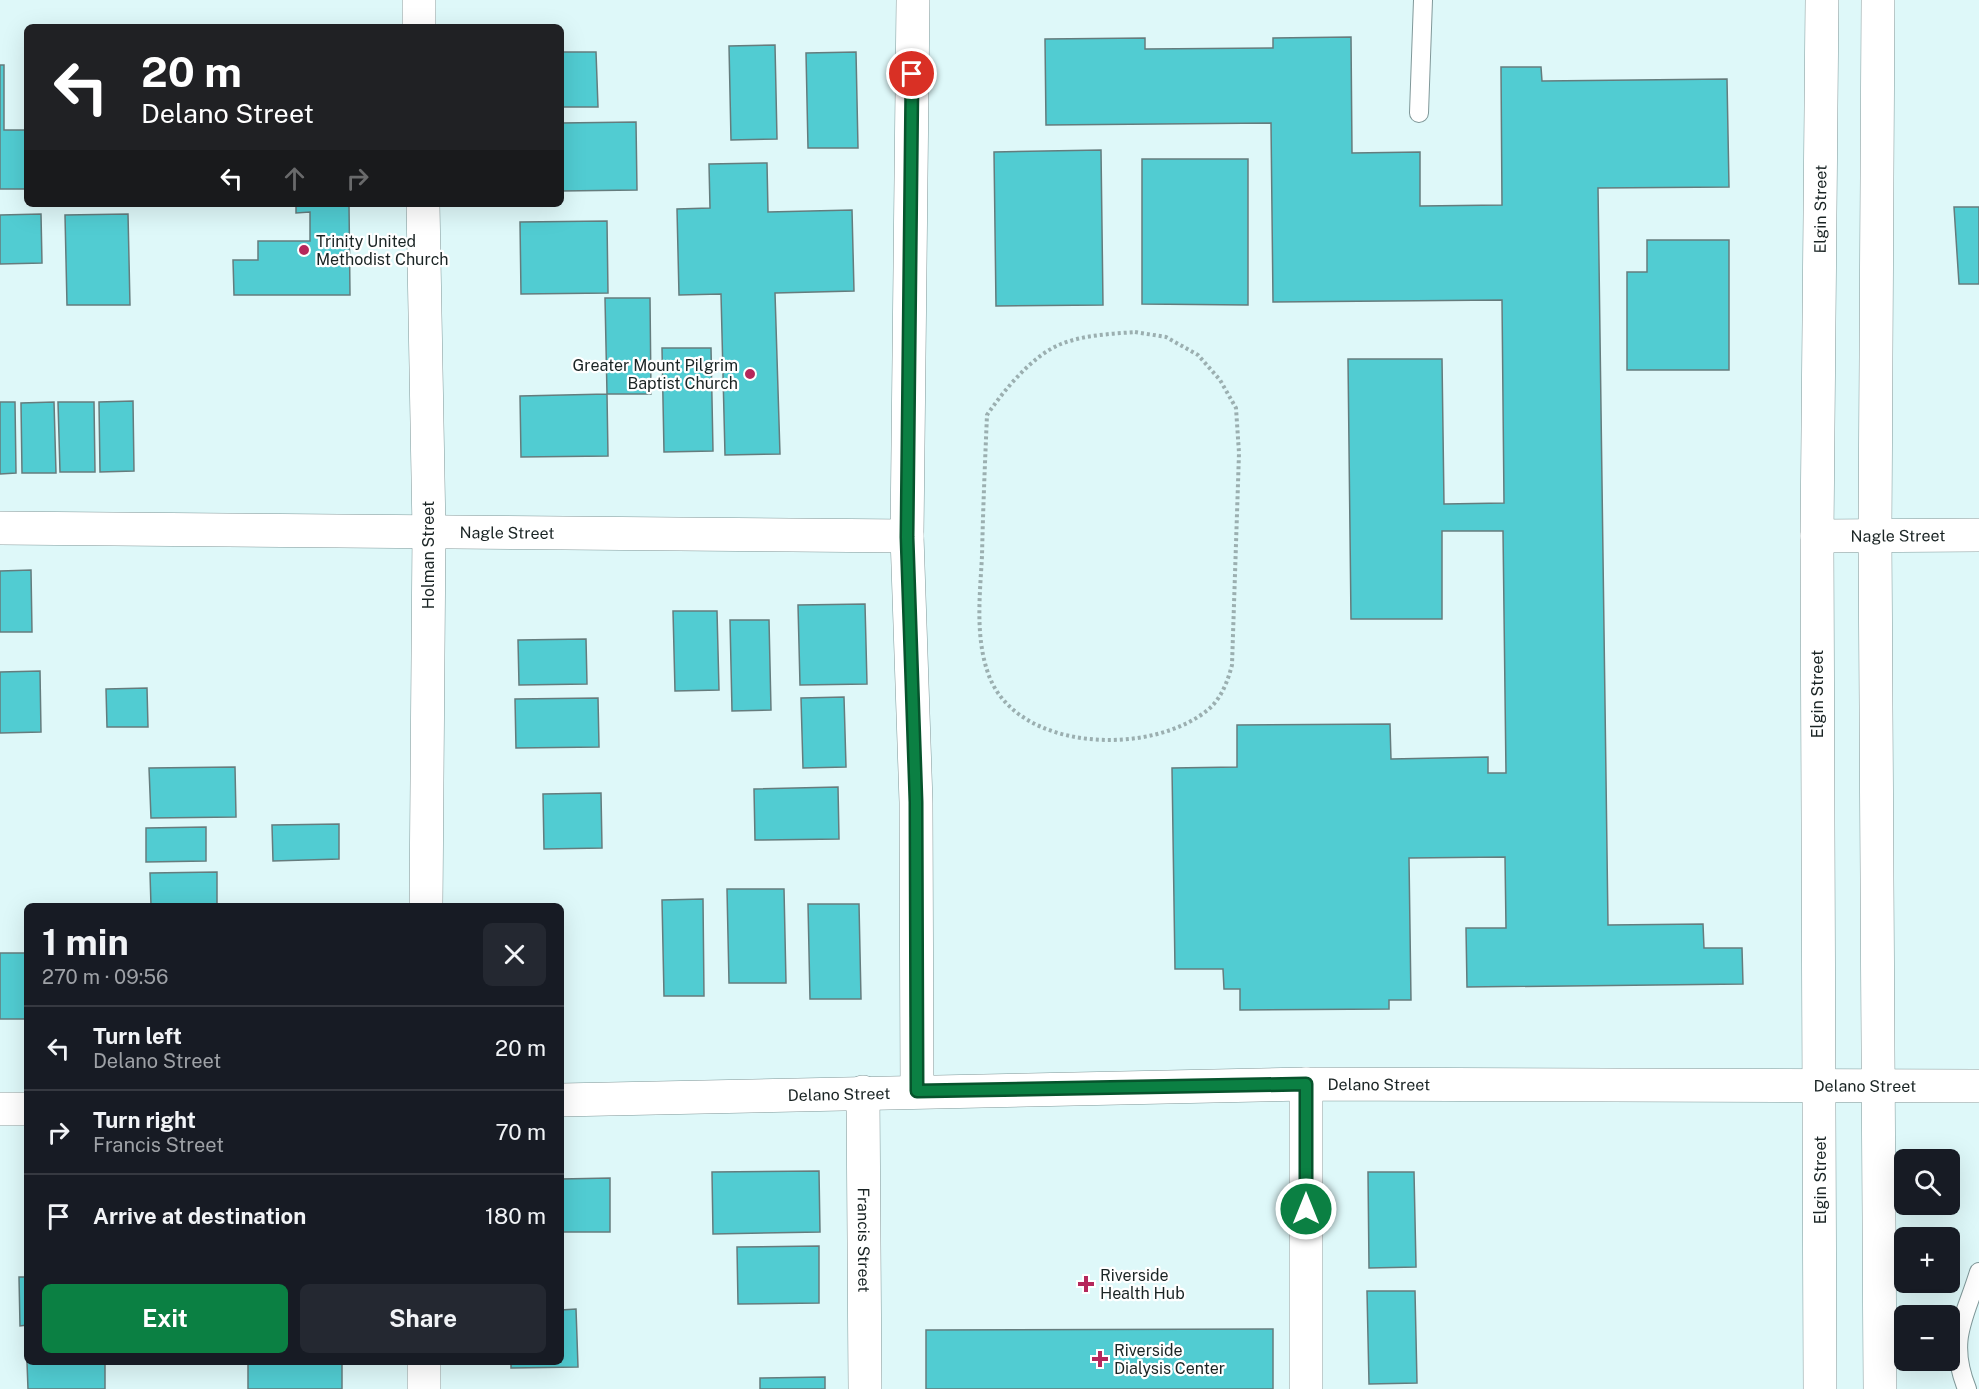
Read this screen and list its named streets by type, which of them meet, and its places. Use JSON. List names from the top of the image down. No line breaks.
{"streets":{"street":["Elgin Street","Nagle Street","Holman Street","Delano Street","Francis Street"]},"crossings":[["Elgin Street","Nagle Street"],["Elgin Street","Delano Street"],["Nagle Street","Holman Street"],["Delano Street","Francis Street"]],"places":{"other":["Trinity United Methodist Church","Greater Mount Pilgrim Baptist Church"],"health":["Riverside Health Hub","Riverside Dialysis Center"]},"page":{"turn":["20 m","Delano Street"],"heading":["1 min","270 m · 09:56"],"list":[{"name":"Turn left","note":"Delano Street","value":"20 m"},{"name":"Turn right","note":"Francis Street","value":"70 m"},{"name":"Arrive at destination","value":"180 m"}],"map_buttons":["+","−"],"buttons":["Exit","Share"]}}
